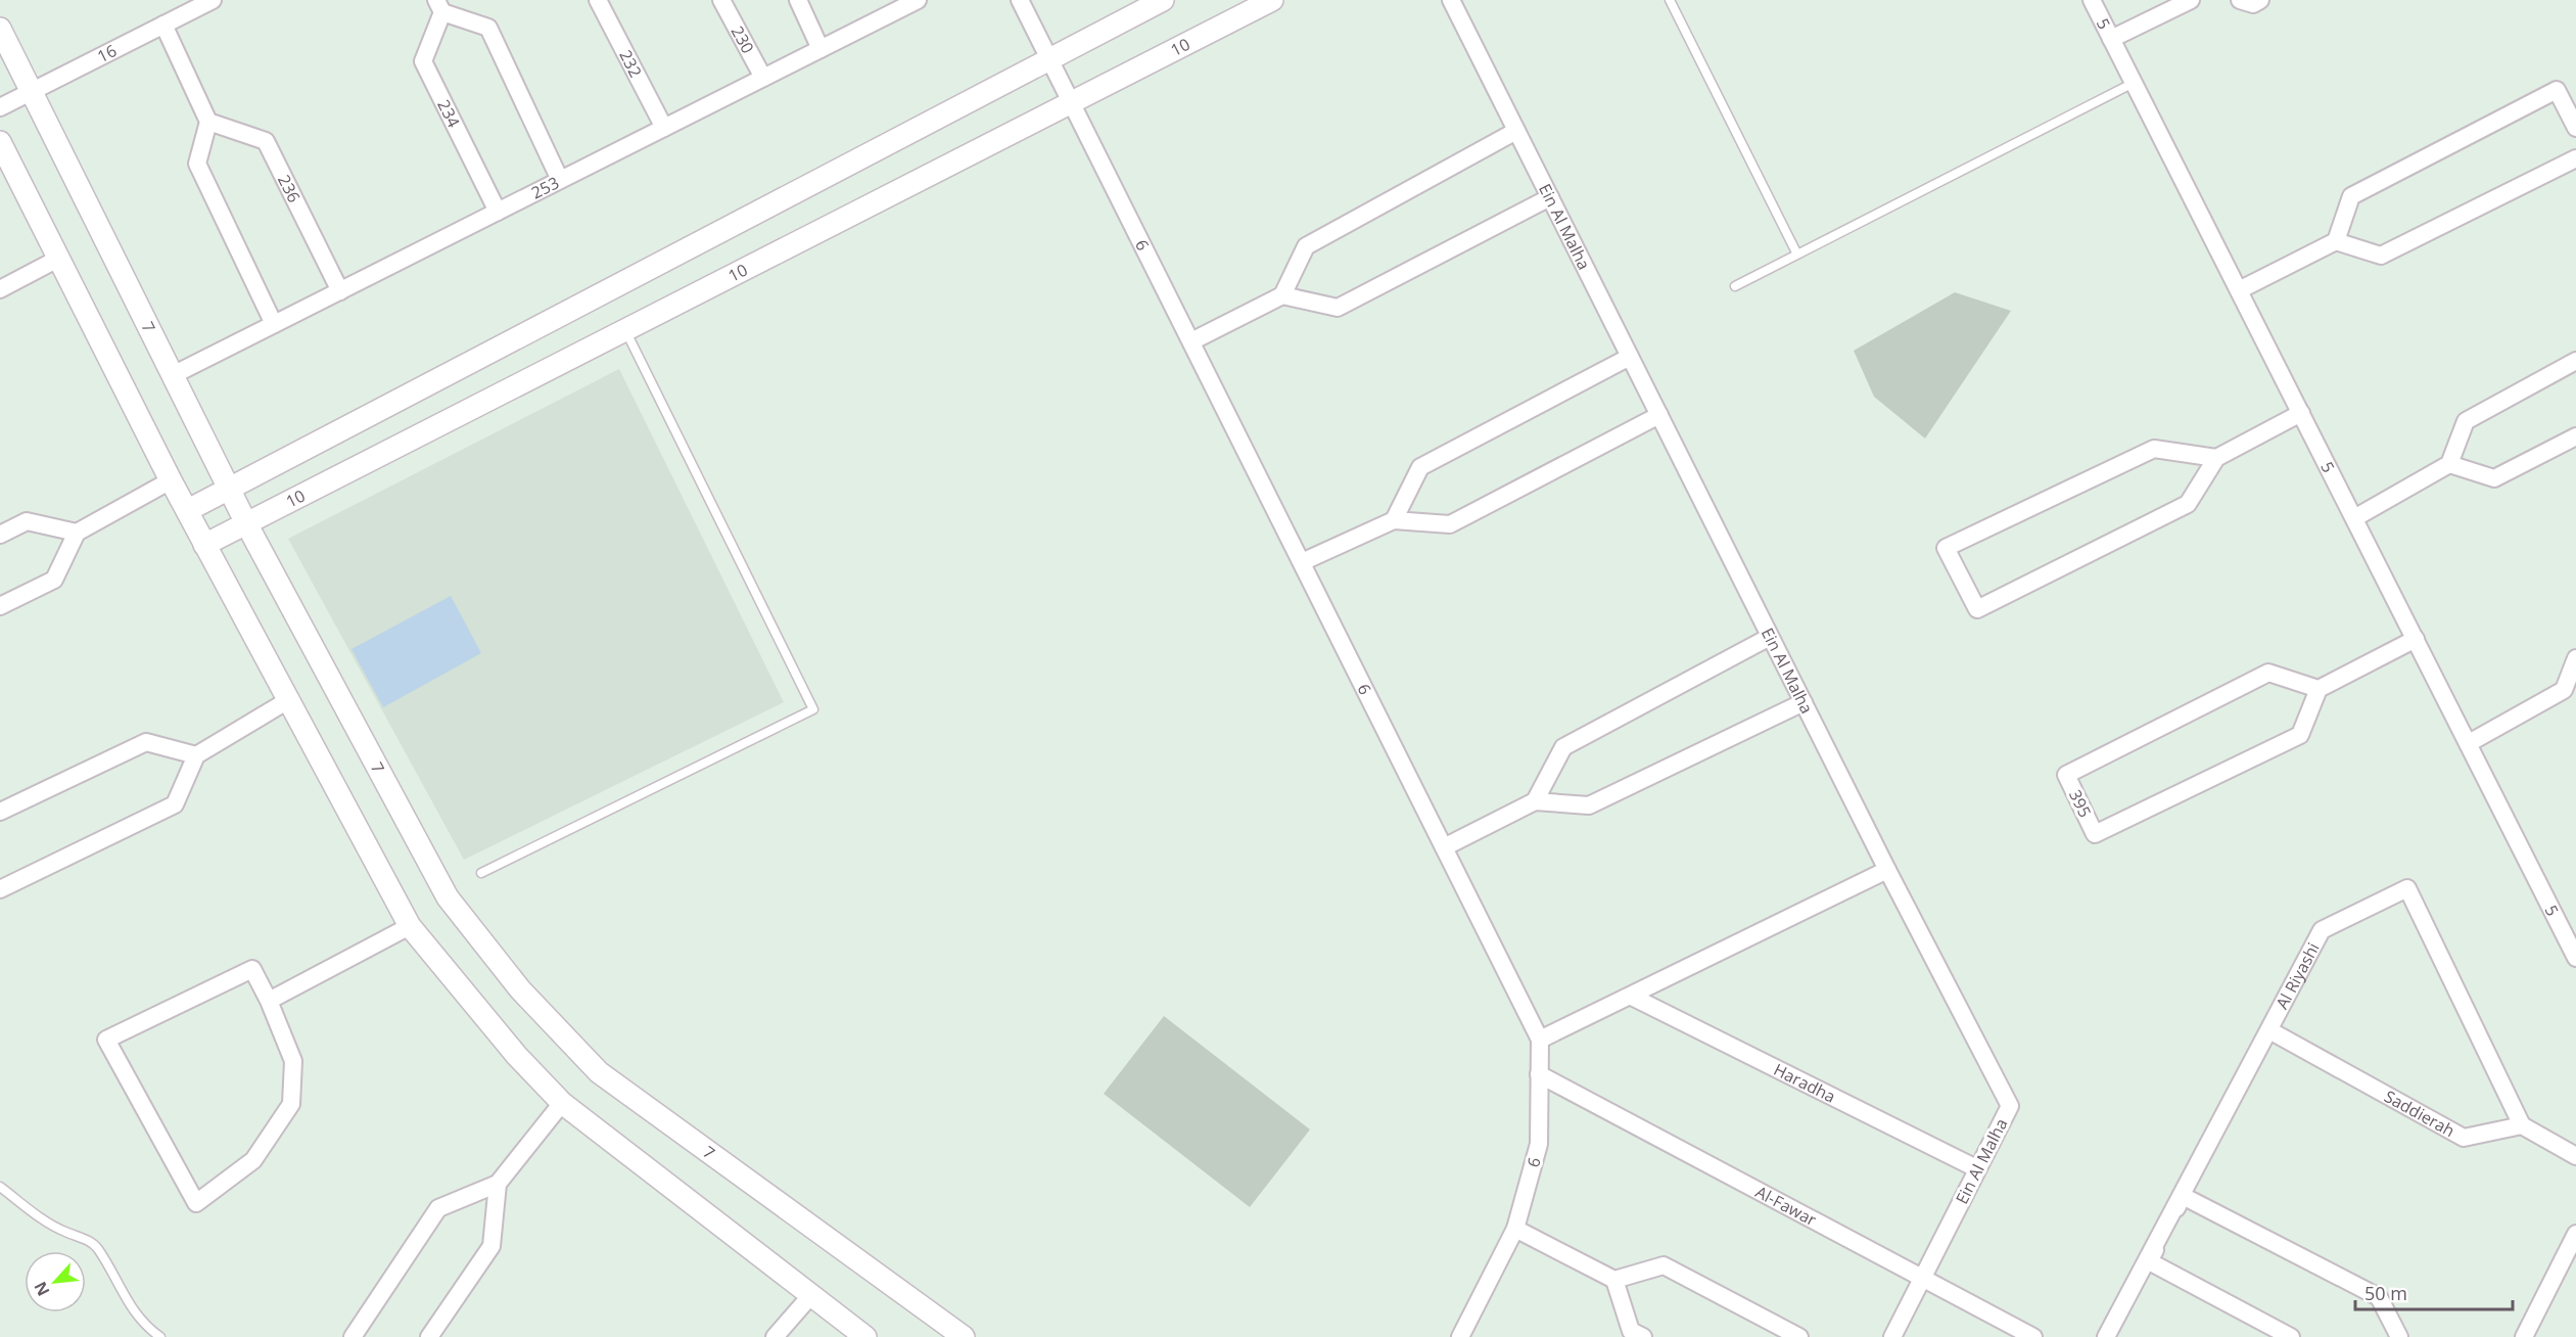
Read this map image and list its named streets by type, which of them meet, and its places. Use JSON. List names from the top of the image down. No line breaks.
{"streets":{"street":["5","230","10","16","232","234","253","236","Ein Al Malha","6","7","395","Al Riyashi","Haradha","Saddierah","Al-Fawar"]},"crossings":[["230","253"],["10","6"],["10","7"],["16","7"],["232","253"],["234","253"],["253","236"],["253","7"],["Ein Al Malha","Haradha"],["Ein Al Malha","Al-Fawar"],["6","Al-Fawar"],["Al Riyashi","Saddierah"]],"scale_bar":"50 m","north":"bottom left"}
